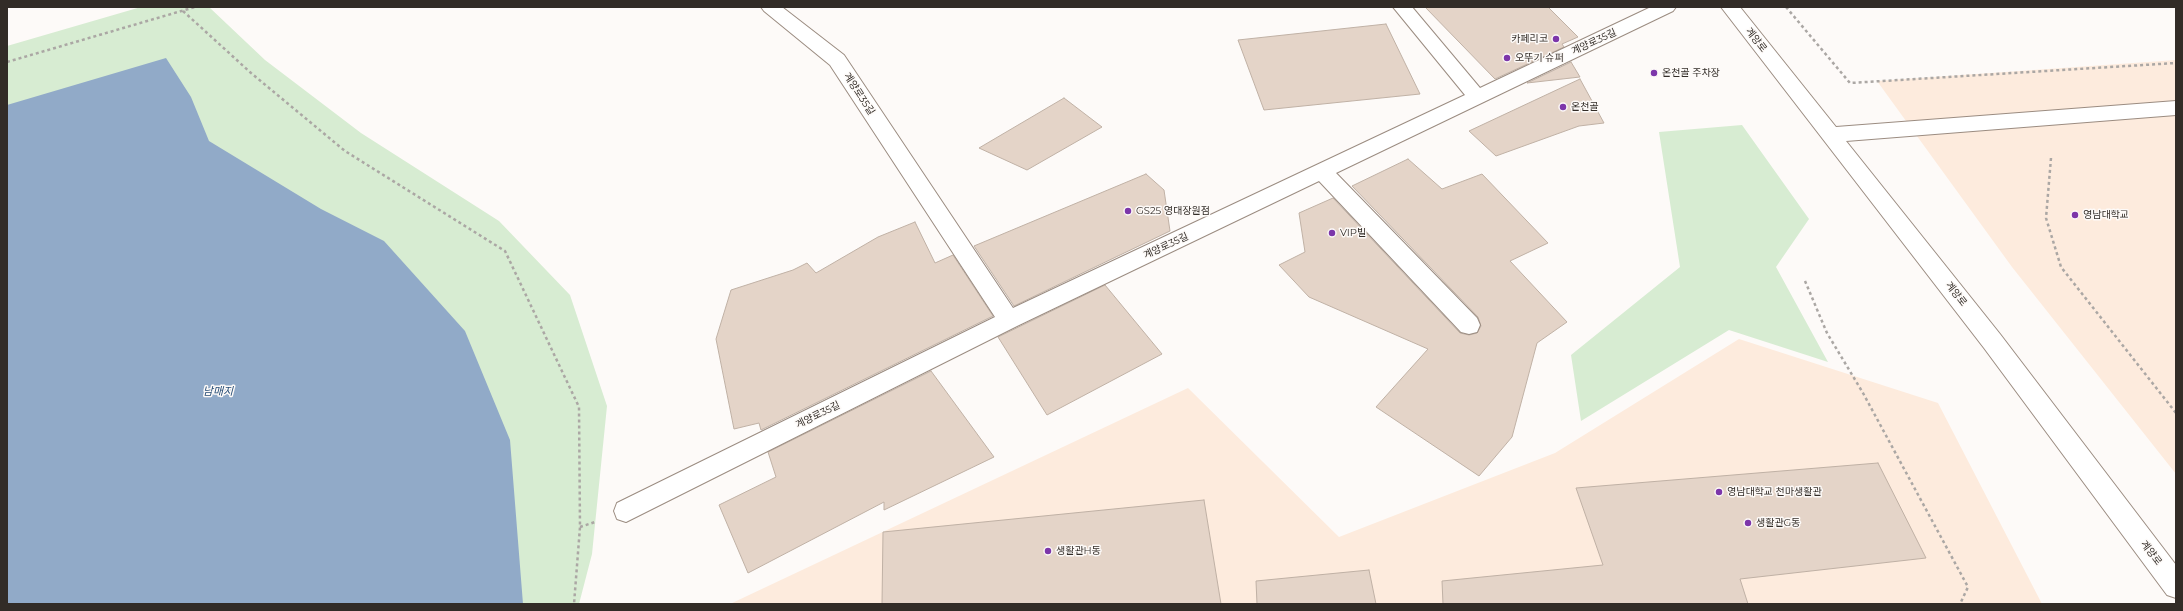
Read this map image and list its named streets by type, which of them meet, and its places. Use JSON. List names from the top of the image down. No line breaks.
{"streets":{"street":["계양로","계양로35길"]},"water":["남매지"],"places":["카페리코","오뚜기 슈퍼","온천골 주차장","온천골","GS25 영대장원점","영남대학교","VIP빌","영남대학교 천마생활관","생활관G동","생활관H동"]}
